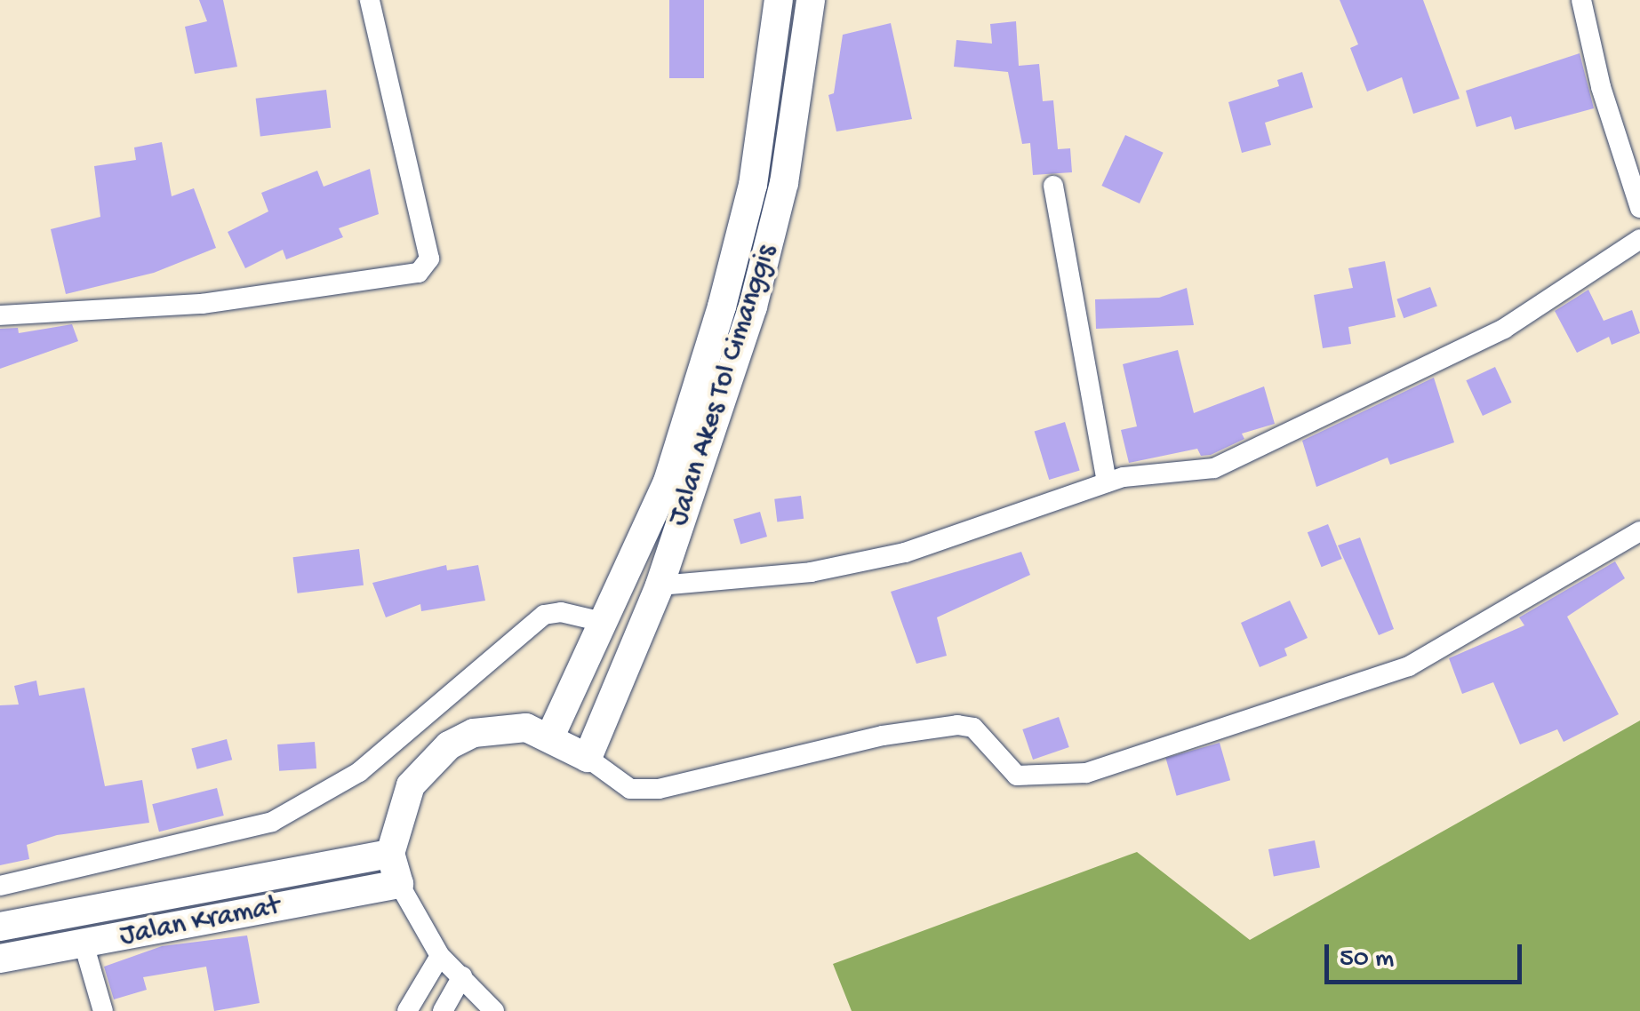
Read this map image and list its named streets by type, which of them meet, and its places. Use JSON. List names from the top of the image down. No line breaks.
{"streets":{"main road":["Jalan Akes Tol Cimanggis","Jalan Kramat"]},"scale_bar":"50 m"}
